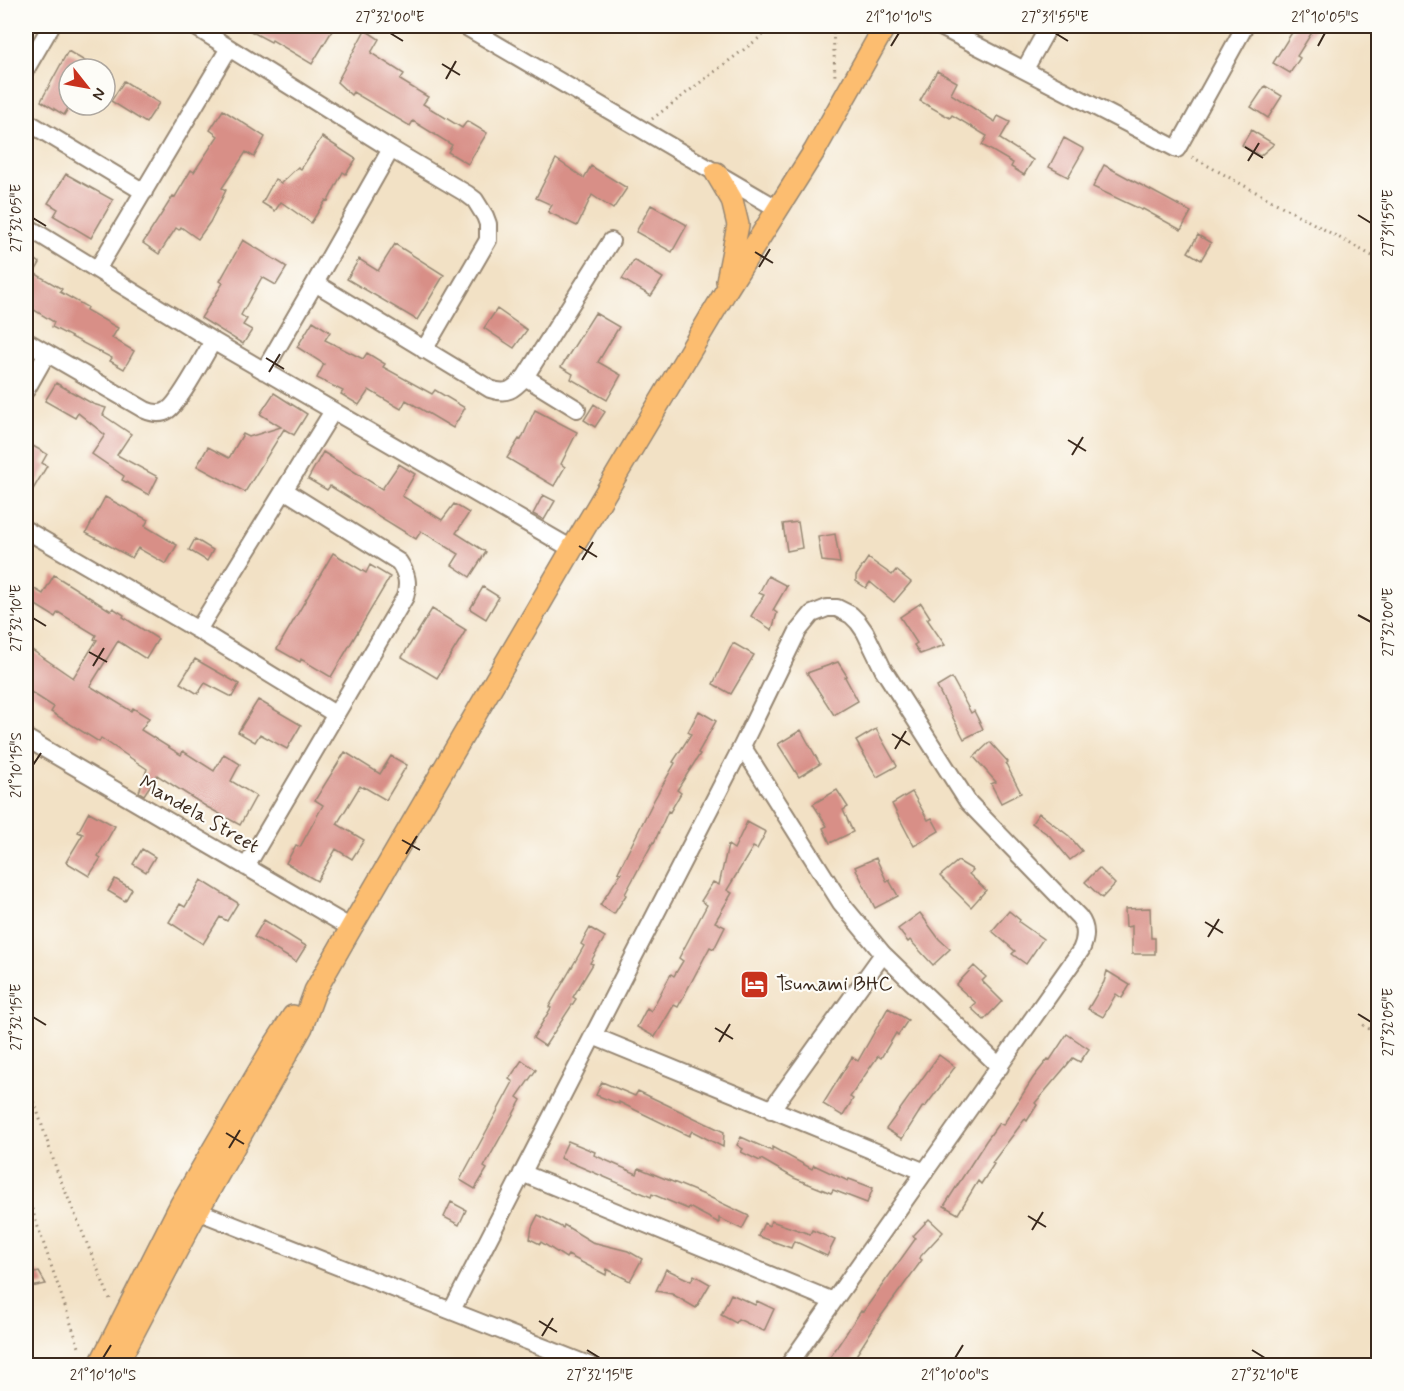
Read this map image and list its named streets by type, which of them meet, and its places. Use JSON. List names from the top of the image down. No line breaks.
{"streets":{"street":["Mandela Street"]},"places":{"hotel":["Tsunami BHC"]},"north":"bottom right","coordinates":["27°32'00\"E","21°10'10\"S","27°31'55\"E","21°10'05\"S","27°32'05\"E","27°32'10\"E","21°10'15\"S","27°32'15\"E","21°10'00\"S"]}
